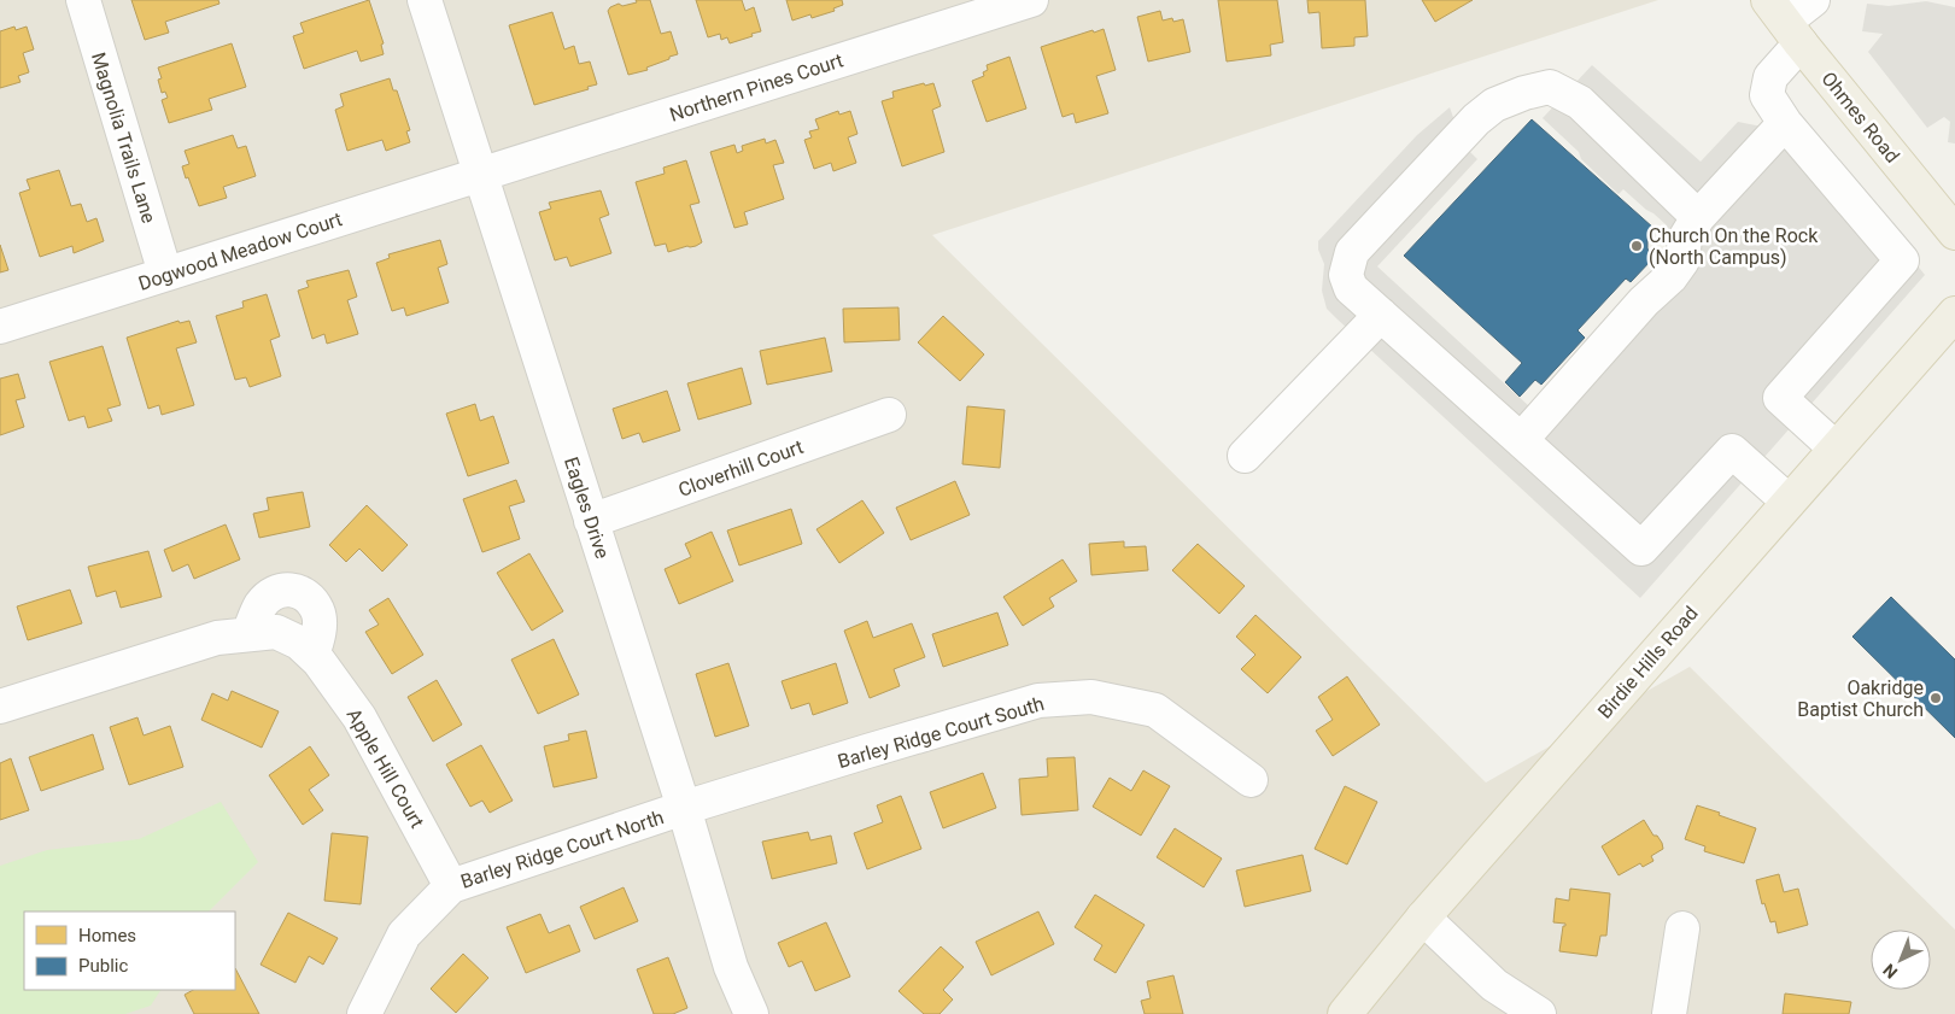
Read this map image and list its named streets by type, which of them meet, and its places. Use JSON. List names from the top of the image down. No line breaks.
{"streets":{"main road":["Ohmes Road","Birdie Hills Road"],"street":["Northern Pines Court","Magnolia Trails Lane","Dogwood Meadow Court","Cloverhill Court","Eagles Drive","Barley Ridge Court South","Apple Hill Court","Barley Ridge Court North"]},"crossings":[["Northern Pines Court","Dogwood Meadow Court"],["Northern Pines Court","Eagles Drive"],["Magnolia Trails Lane","Dogwood Meadow Court"],["Dogwood Meadow Court","Eagles Drive"],["Cloverhill Court","Eagles Drive"],["Eagles Drive","Barley Ridge Court South"],["Eagles Drive","Barley Ridge Court North"],["Barley Ridge Court South","Barley Ridge Court North"],["Apple Hill Court","Barley Ridge Court North"]],"places":["Church On the Rock (North Campus)","Oakridge Baptist Church"],"legend":["Homes","Public"],"north":"bottom left"}
